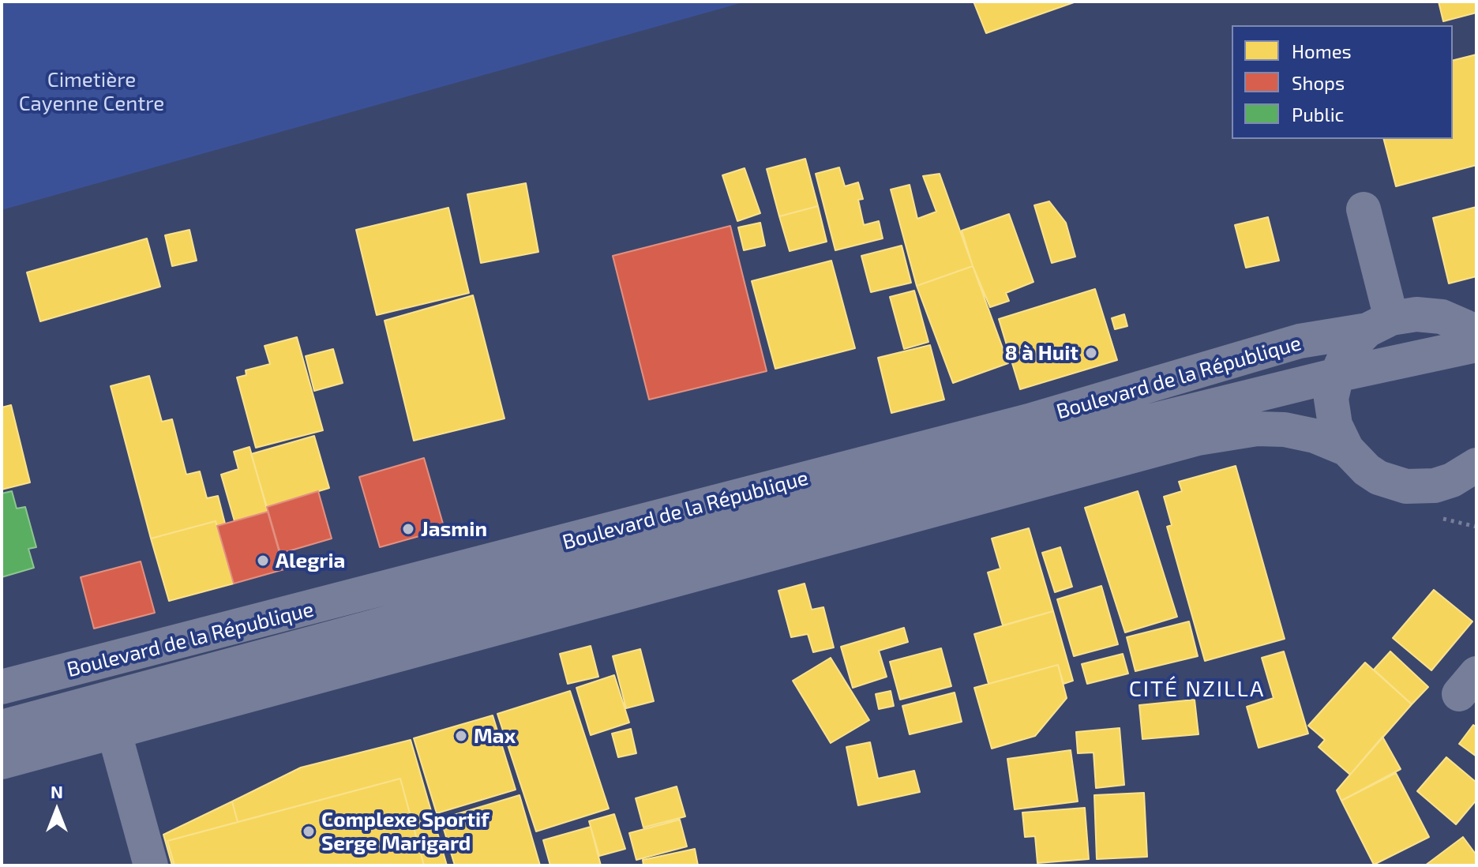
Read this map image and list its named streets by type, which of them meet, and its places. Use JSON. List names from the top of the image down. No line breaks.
{"streets":{"street":["Boulevard de la République"]},"districts":["CITÉ NZILLA"],"parks":["Cimetière Cayenne Centre"],"places":["8 à Huit","Jasmin","Alegria","Max","Complexe Sportif Serge Marigard"],"legend":["Homes","Shops","Public"],"north":"top"}
